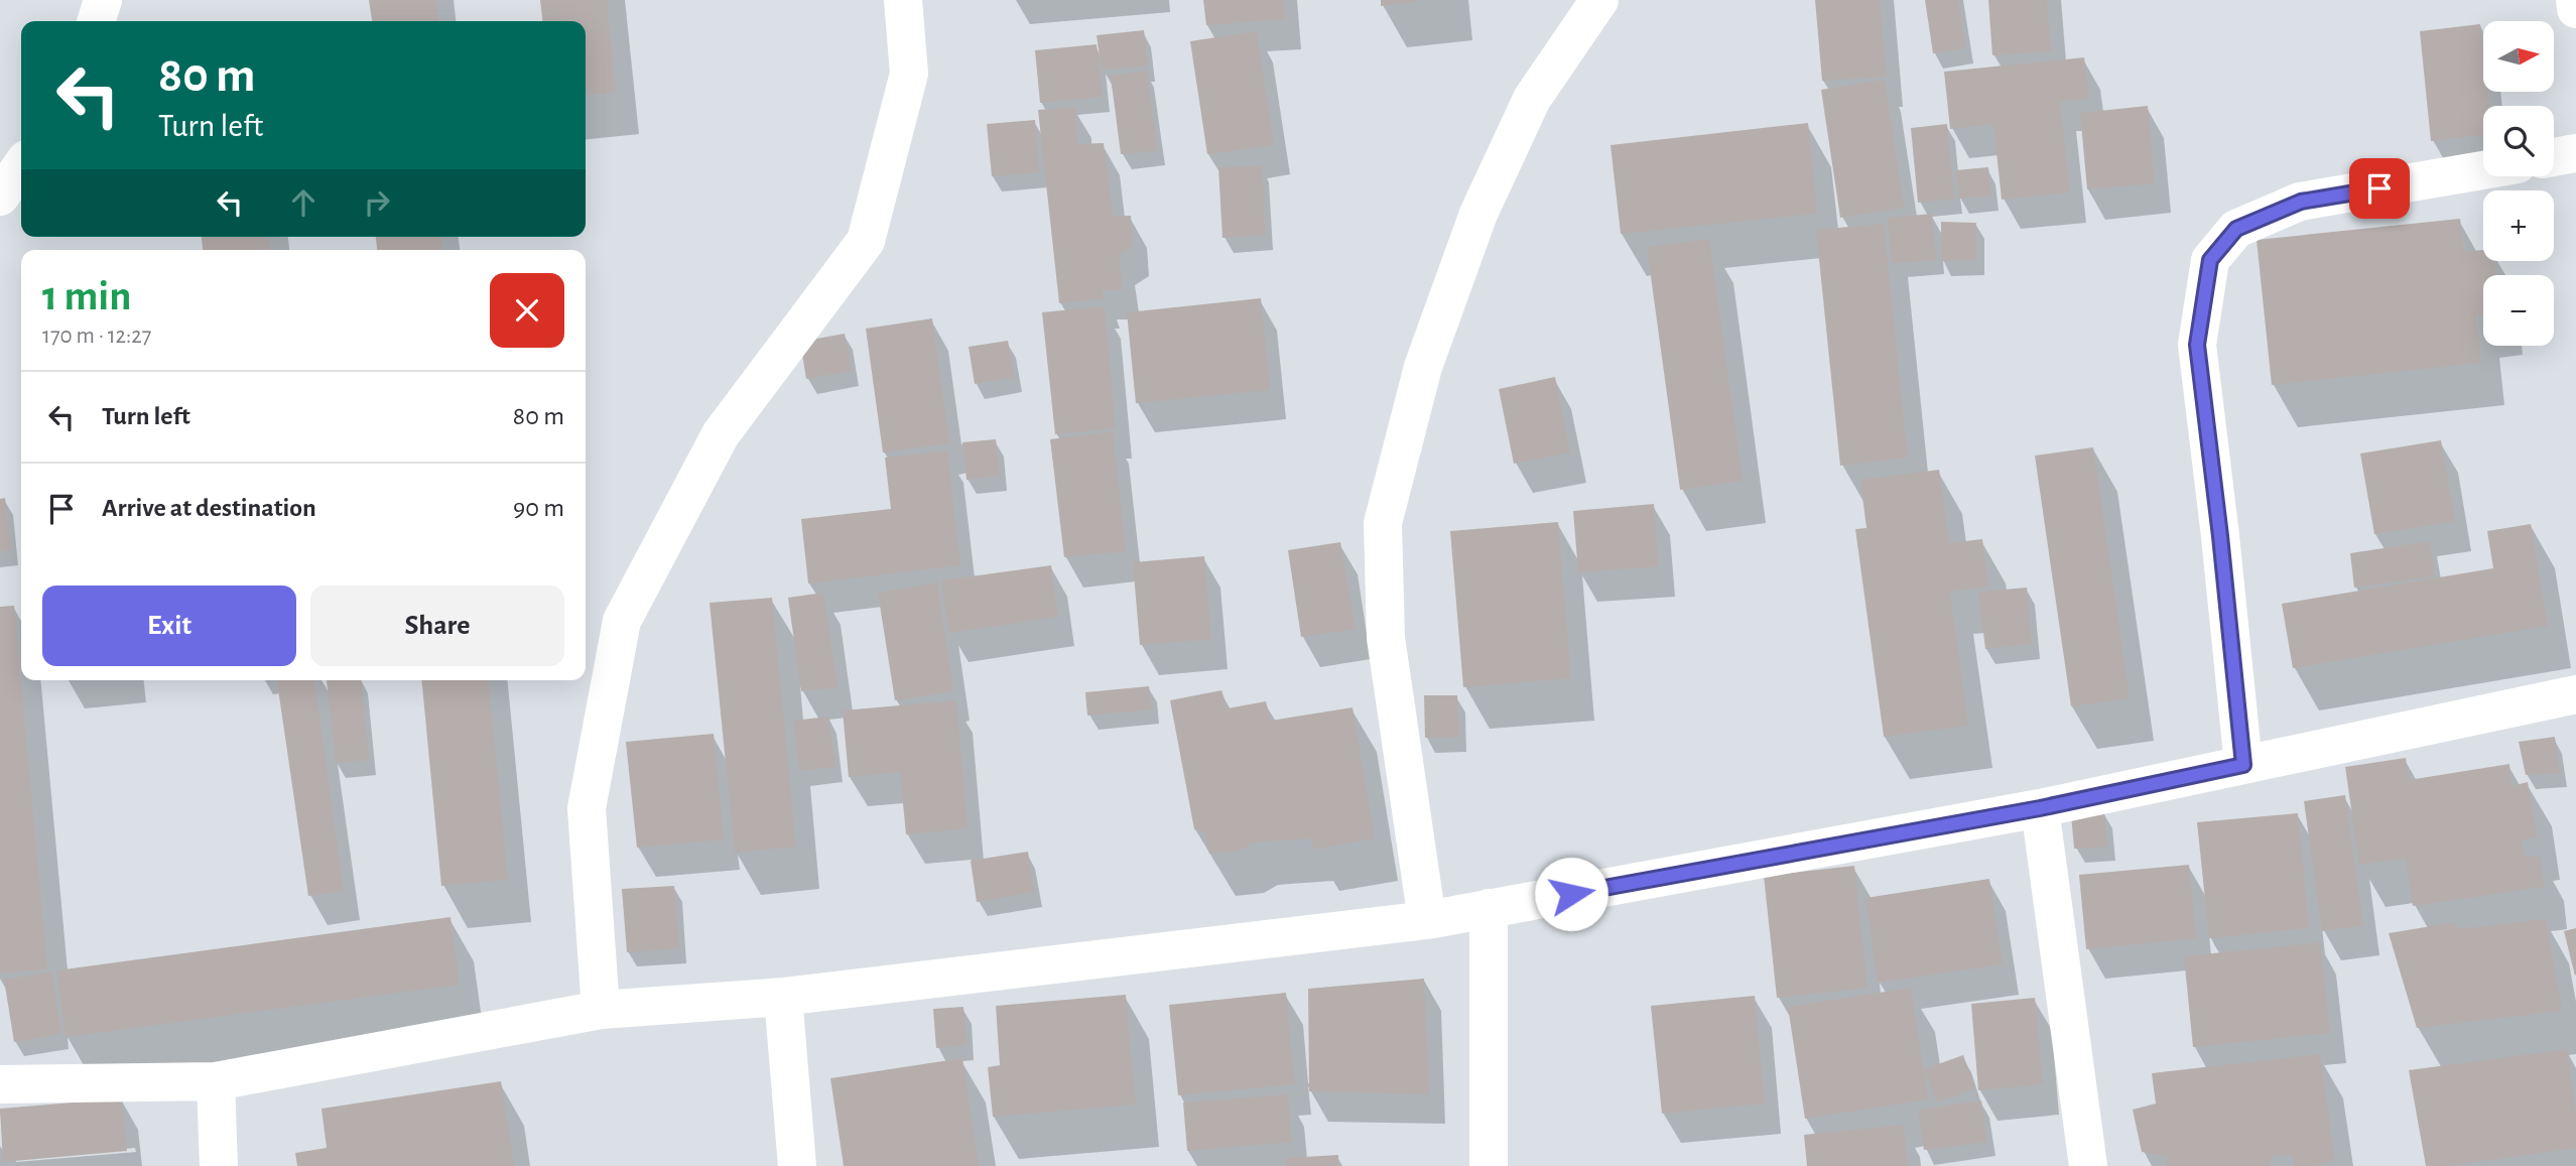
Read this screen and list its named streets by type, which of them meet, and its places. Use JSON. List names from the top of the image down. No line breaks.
{"north":"right","page":{"map_buttons":["+","−"],"turn":["80 m","Turn left"],"heading":["1 min","170 m · 12:27"],"list":[{"name":"Turn left","value":"80 m"},{"name":"Arrive at destination","value":"90 m"}],"buttons":["Exit","Share"]}}
